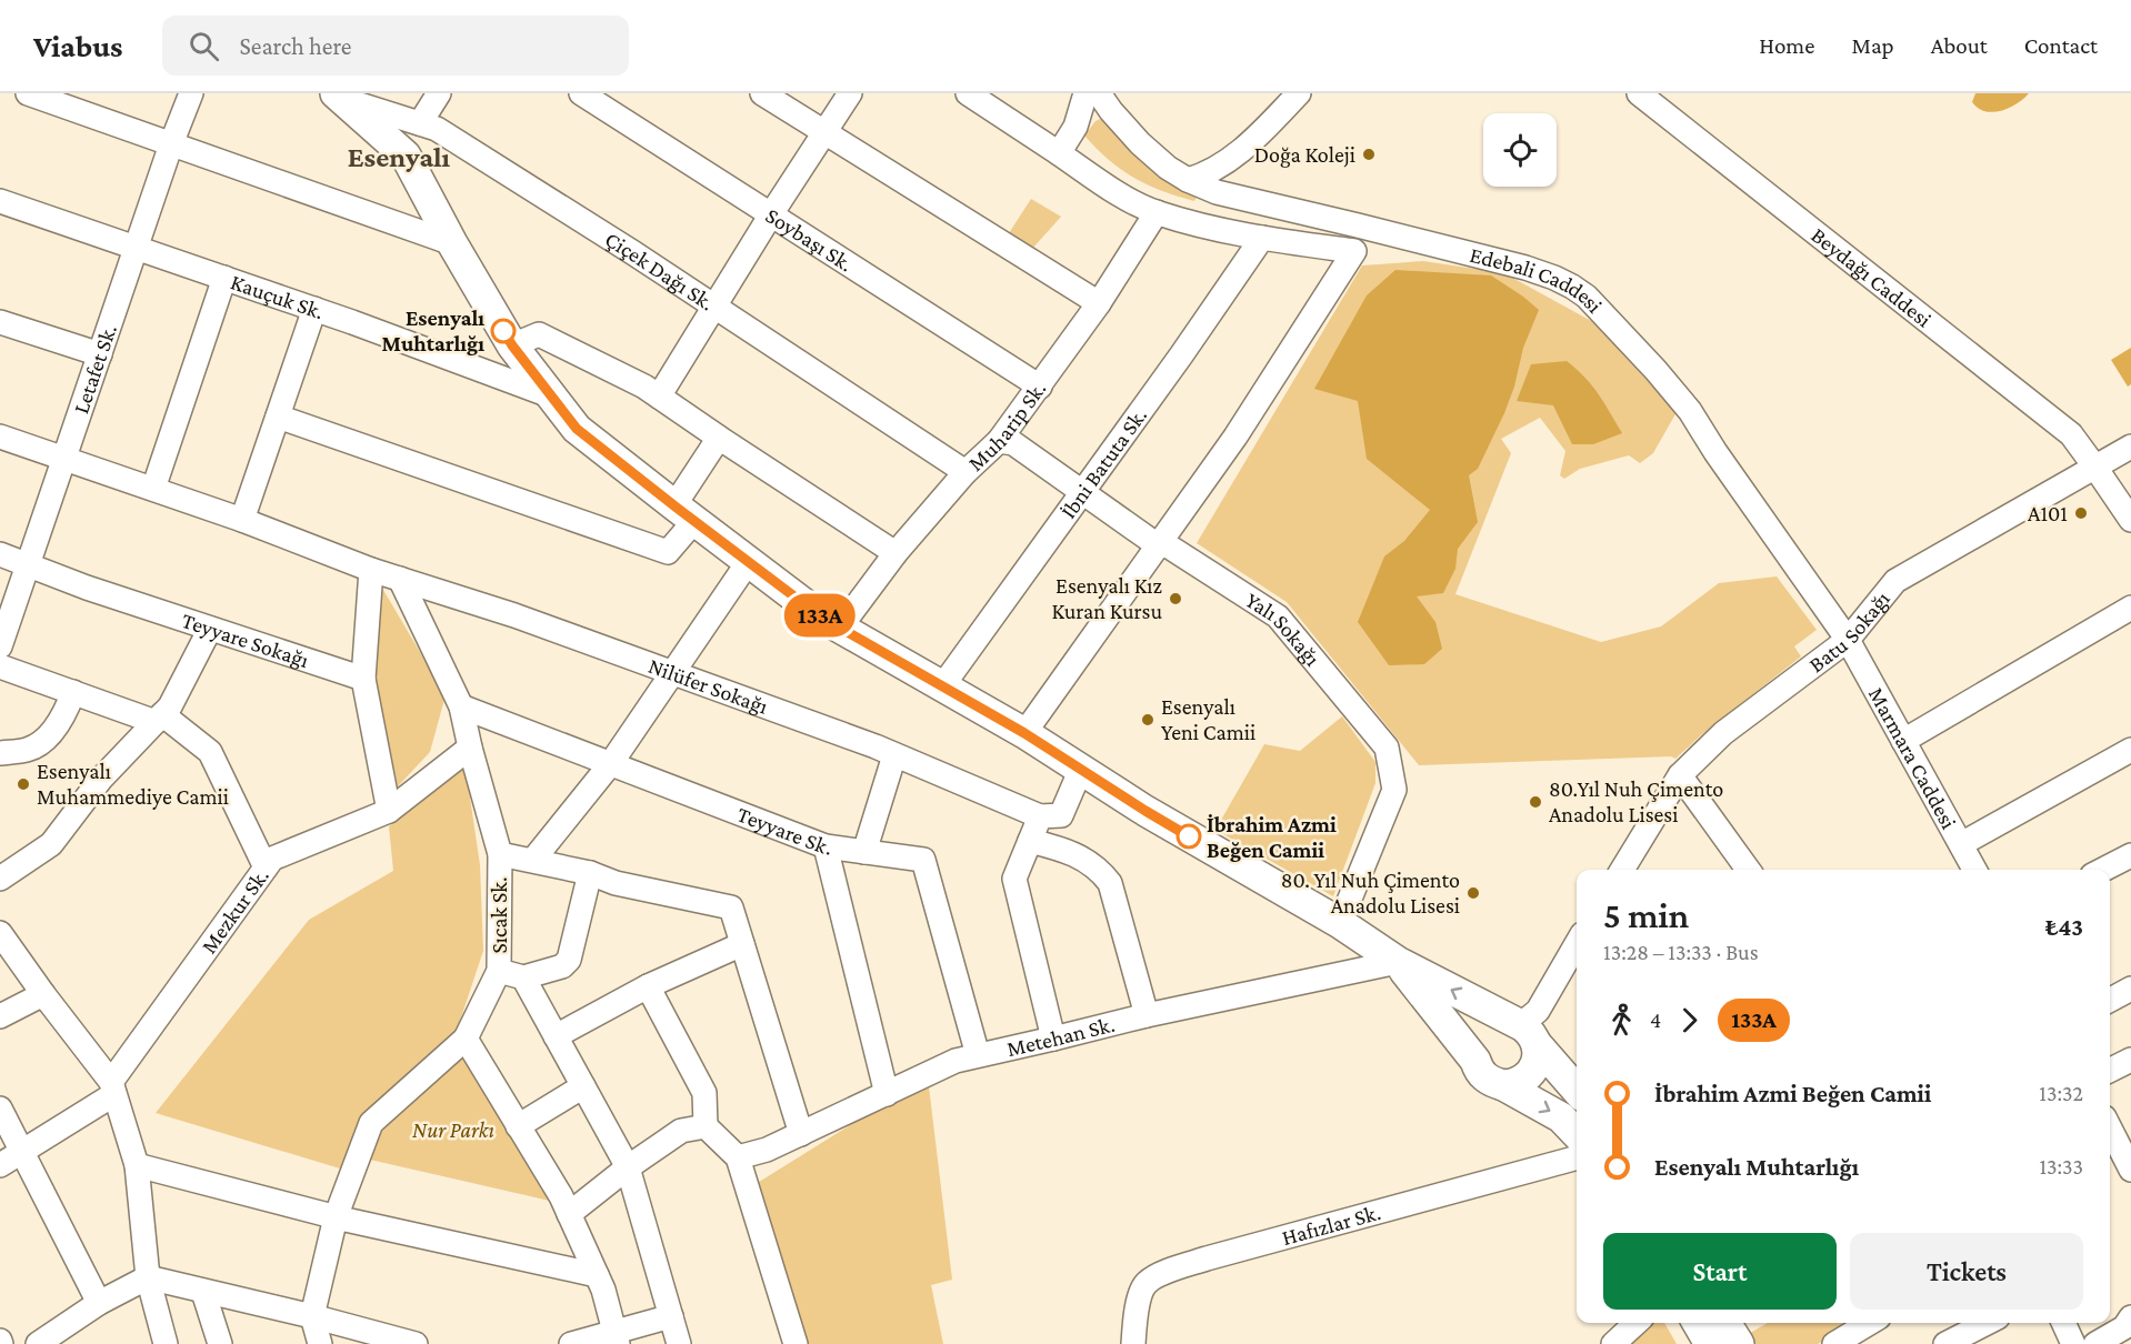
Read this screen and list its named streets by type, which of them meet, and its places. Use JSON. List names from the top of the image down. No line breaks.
{"streets":{"street":["Soybaşı Sk.","Çiçek Dağı Sk.","Beydağı Caddesi","Edebali Caddesi","Kauçuk Sk.","Letafet Sk.","Muharip Sk.","İbni Batuta Sk.","Batu Sokağı","Yalı Sokağı","Teyyare Sokağı","Nilüfer Sokağı","Marmara Caddesi","Teyyare Sk.","Mezkur Sk.","Sıcak Sk.","Metehan Sk.","Hafızlar Sk."]},"crossings":[["Soybaşı Sk.","Muharip Sk."],["Çiçek Dağı Sk.","Muharip Sk."],["Beydağı Caddesi","Batu Sokağı"],["Edebali Caddesi","Batu Sokağı"],["Edebali Caddesi","Marmara Caddesi"],["Kauçuk Sk.","Letafet Sk."],["Letafet Sk.","Teyyare Sokağı"],["Letafet Sk.","Nilüfer Sokağı"],["Muharip Sk.","Yalı Sokağı"],["İbni Batuta Sk.","Yalı Sokağı"],["Batu Sokağı","Marmara Caddesi"],["Nilüfer Sokağı","Sıcak Sk."],["Teyyare Sk.","Sıcak Sk."],["Teyyare Sk.","Metehan Sk."],["Mezkur Sk.","Sıcak Sk."]],"districts":["Esenyalı"],"parks":["Nur Parkı"],"places":["Doğa Koleji","Esenyalı Muhtarlığı","A101","Esenyalı Kız Kuran Kursu","Esenyalı Yeni Camii","Esenyalı Muhammediye Camii","80.Yıl Nuh Çimento Anadolu Lisesi","İbrahim Azmi Beğen Camii","80. Yıl Nuh Çimento Anadolu Lisesi"],"lines":["bus line 133A"],"page":{"header":"Viabus","search":"Search here","nav":["Home","Map","About","Contact"],"on_map":"133A","heading":["5 min","13:28 – 13:33 · Bus","₺43"],"legs":["4","133A"],"list":[{"name":"İbrahim Azmi Beğen Camii","value":"13:32"},{"name":"Esenyalı Muhtarlığı","value":"13:33"}],"buttons":["Start","Tickets"]}}
